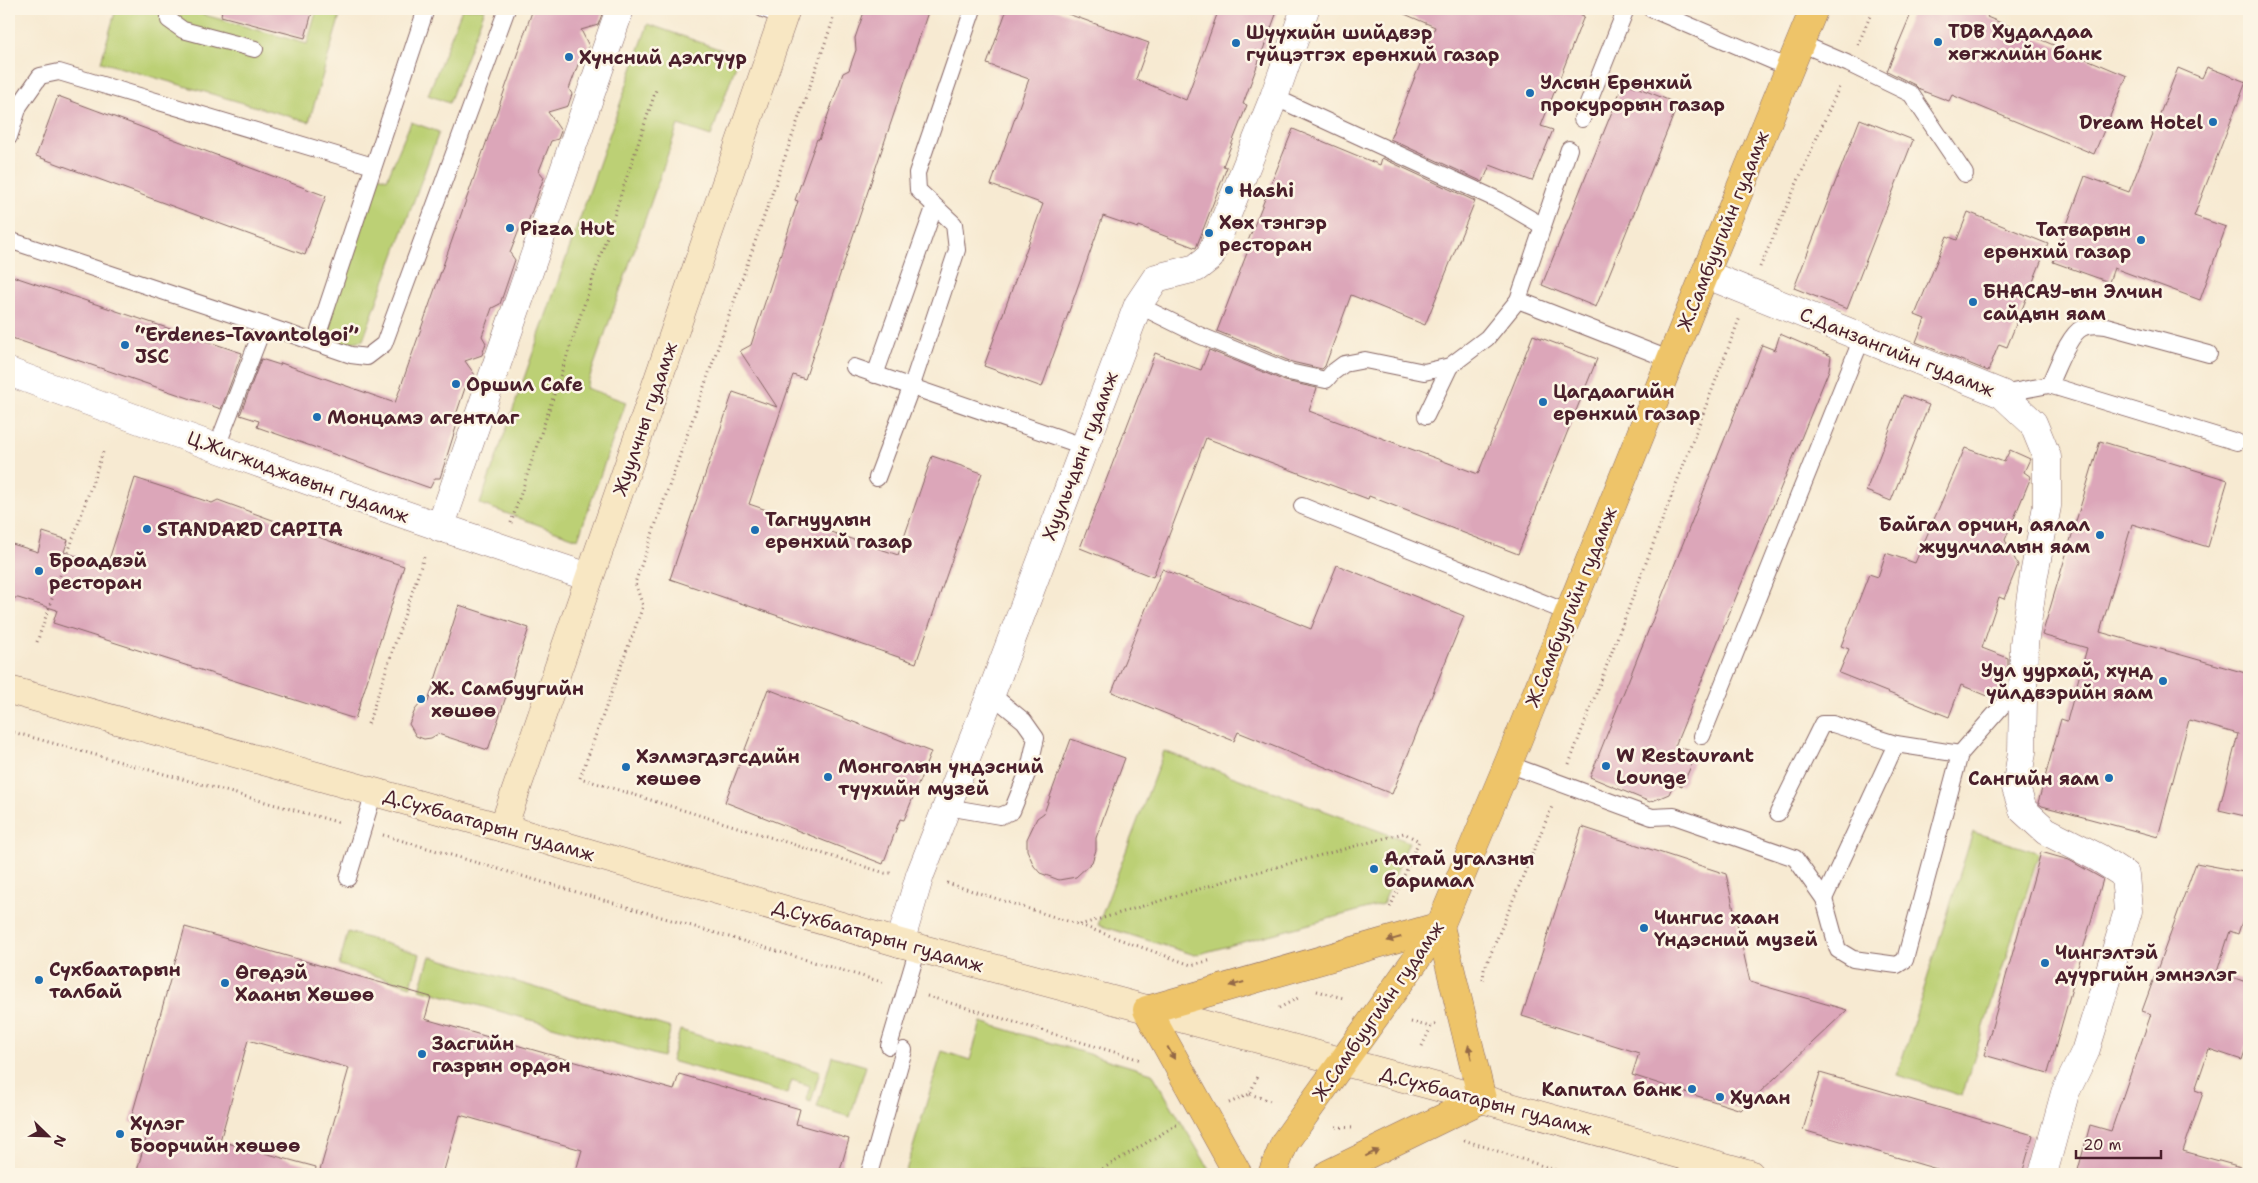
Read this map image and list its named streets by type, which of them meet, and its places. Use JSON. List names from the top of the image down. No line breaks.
{"streets":{"main road":["Ж.Самбуугийн гудамж","Жуулчны гудамж","Д.Сүхбаатарын гудамж"],"street":["С.Данзангийн гудамж","Хуульчдын гудамж","Ц.Жигжиджавын гудамж"]},"crossings":[["Ж.Самбуугийн гудамж","С.Данзангийн гудамж"],["Ж.Самбуугийн гудамж","Д.Сүхбаатарын гудамж"],["Жуулчны гудамж","Ц.Жигжиджавын гудамж"],["Жуулчны гудамж","Д.Сүхбаатарын гудамж"],["Хуульчдын гудамж","Д.Сүхбаатарын гудамж"]],"places":["TDB Худалдаа хөгжлийн банк","Шүүхийн шийдвэр гүйцэтгэх ерөнхий газар","Хүнсний дэлгүүр","Улсын Ерөнхий прокурорын газар","Dream Hotel","Hashi","Pizza Hut","Хөх тэнгэр ресторан","Татварын ерөнхий газар","БНАСАУ-ын Элчин сайдын яам","“Erdenes-Tavantolgoi” JSC","Оршил Cafe","Цагдаагийн ерөнхий газар","Монцамэ агентлаг","STANDARD CAPITA","Тагнуулын ерөнхий газар","Байгал орчин, аялал жуулчлалын яам","Броадвэй ресторан","Уул уурхай, хүнд үйлдвэрийн яам","Ж. Самбуугийн хөшөө","W Restaurant Lounge","Хэлмэгдэгсдийн хөшөө","Монголын үндэсний түүхийн музей","Сангийн яам","Алтай угалзны баримал","Чингис хаан Үндэсний музей","Чингэлтэй дүүргийн эмнэлэг","Сүхбаатарын талбай","Өгөдэй Хааны Хөшөө","Засгийн газрын ордон","Капитал банк","Хулан","Хүлэг Боорчийн хөшөө"],"scale_bar":"20 m","north":"bottom right"}
